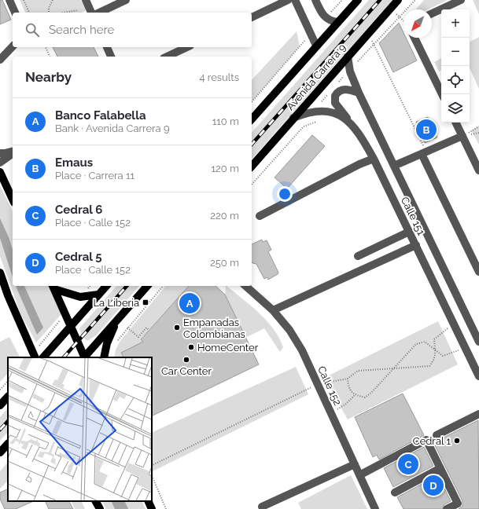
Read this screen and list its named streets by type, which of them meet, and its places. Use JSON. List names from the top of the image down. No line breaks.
{"streets":{"main road":["Avenida Carrera 9"],"street":["Calle 151","Calle 152"]},"crossings":[["Avenida Carrera 9","Calle 151"]],"places":{"transit":["La Liberia"],"other":["Empanadas Colombianas","HomeCenter","Car Center","Cedral 1"]},"north":"bottom left","page":{"map_buttons":["+","−"],"search":"Search here","heading":["Nearby","4 results"],"list":[{"mark":"A","name":"Banco Falabella","note":"Bank · Avenida Carrera 9","value":"110 m"},{"mark":"B","name":"Emaus","note":"Place · Carrera 11","value":"120 m"},{"mark":"C","name":"Cedral 6","note":"Place · Calle 152","value":"220 m"},{"mark":"D","name":"Cedral 5","note":"Place · Calle 152","value":"250 m"}],"pins":["B","A","C","D"]}}
